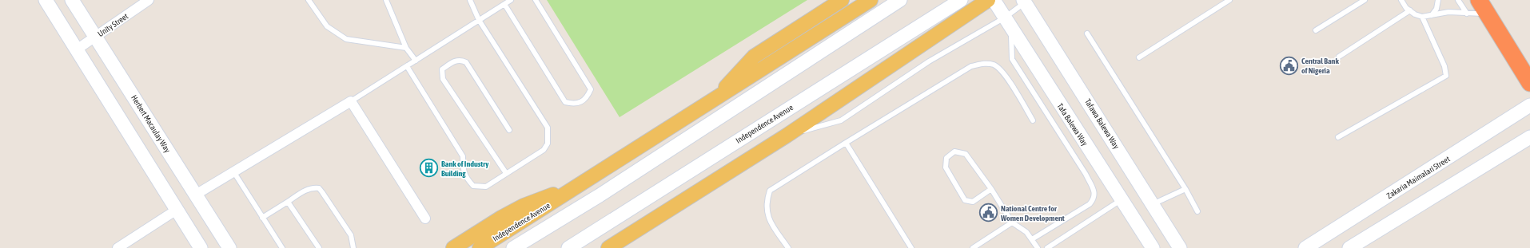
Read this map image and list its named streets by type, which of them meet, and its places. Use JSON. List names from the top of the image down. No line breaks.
{"streets":{"main road":["Herbert Macaulay Way","Independence Avenue","Tafawa Balewa Way","Tafa Balewa Way","Zakaria Maimalari Street"],"street":["Unity Street"]},"crossings":[["Unity Street","Herbert Macaulay Way"]],"places":{"public building":["Central Bank of Nigeria","National Centre for Women Development"],"building":["Bank of Industry Building"]}}
